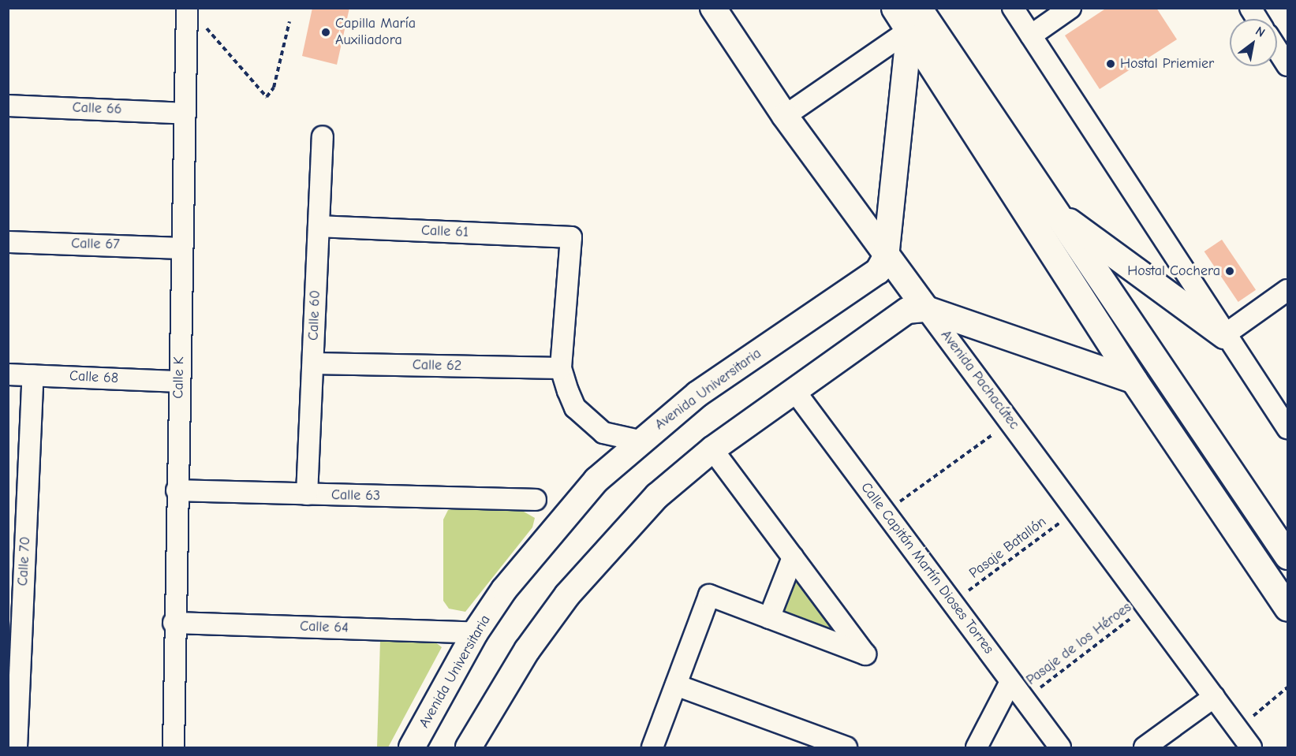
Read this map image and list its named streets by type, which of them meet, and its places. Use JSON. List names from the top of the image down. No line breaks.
{"streets":{"street":["Calle 66","Calle 61","Calle 67","Calle 60","Calle 62","Calle 68","Calle K","Avenida Pachacútec","Avenida Universitaria","Calle 63","Calle 70","Calle Capitán Martín Dioses Torres","Calle 64"],"path":["Pasaje Batallón","Pasaje de los Héroes"]},"crossings":[["Calle 66","Calle K"],["Calle 61","Calle 60"],["Calle 61","Calle 62"],["Calle 67","Calle K"],["Calle 60","Calle 62"],["Calle 60","Calle 63"],["Calle 68","Calle K"],["Calle 68","Calle 70"],["Calle K","Calle 63"],["Calle K","Calle 64"],["Avenida Pachacútec","Avenida Universitaria"],["Avenida Pachacútec","Pasaje Batallón"],["Avenida Pachacútec","Pasaje de los Héroes"],["Avenida Universitaria","Calle 64"],["Pasaje Batallón","Calle Capitán Martín Dioses Torres"],["Calle Capitán Martín Dioses Torres","Pasaje de los Héroes"]],"places":["Capilla María Auxiliadora","Hostal Priemier","Hostal Cochera"],"north":"top right"}
